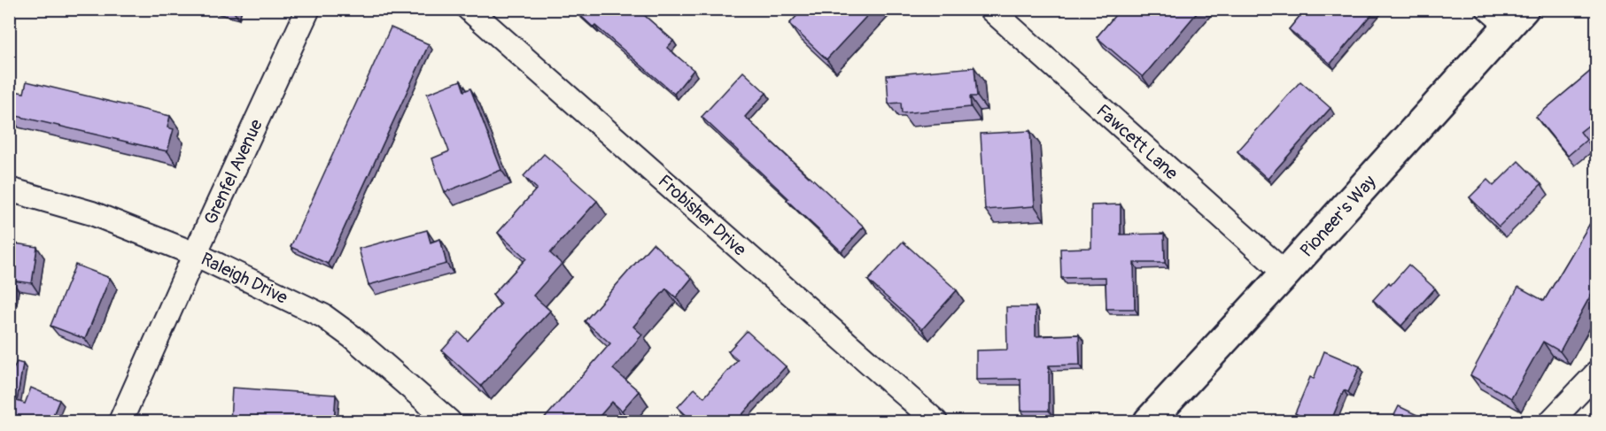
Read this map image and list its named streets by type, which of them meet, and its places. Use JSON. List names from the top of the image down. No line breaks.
{"streets":{"main road":["Pioneer's Way"],"street":["Fawcett Lane","Grenfel Avenue","Frobisher Drive","Raleigh Drive"]},"crossings":[["Fawcett Lane","Pioneer's Way"],["Grenfel Avenue","Raleigh Drive"]]}
